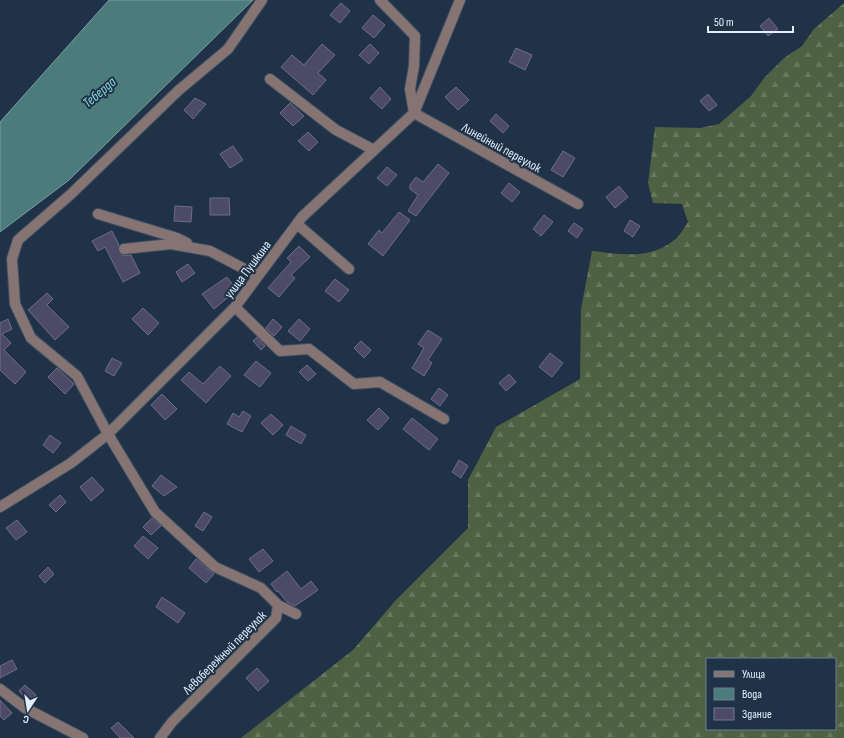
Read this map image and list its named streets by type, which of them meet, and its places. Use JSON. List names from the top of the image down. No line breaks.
{"streets":{"street":["Линейный переулок","улица Пушкина","Левобережный переулок"]},"crossings":[["Линейный переулок","улица Пушкина"],["улица Пушкина","Левобережный переулок"]],"water":["Теберда"],"legend":["Улица","Вода","Здание"],"scale_bar":"50 m","north":"bottom"}
